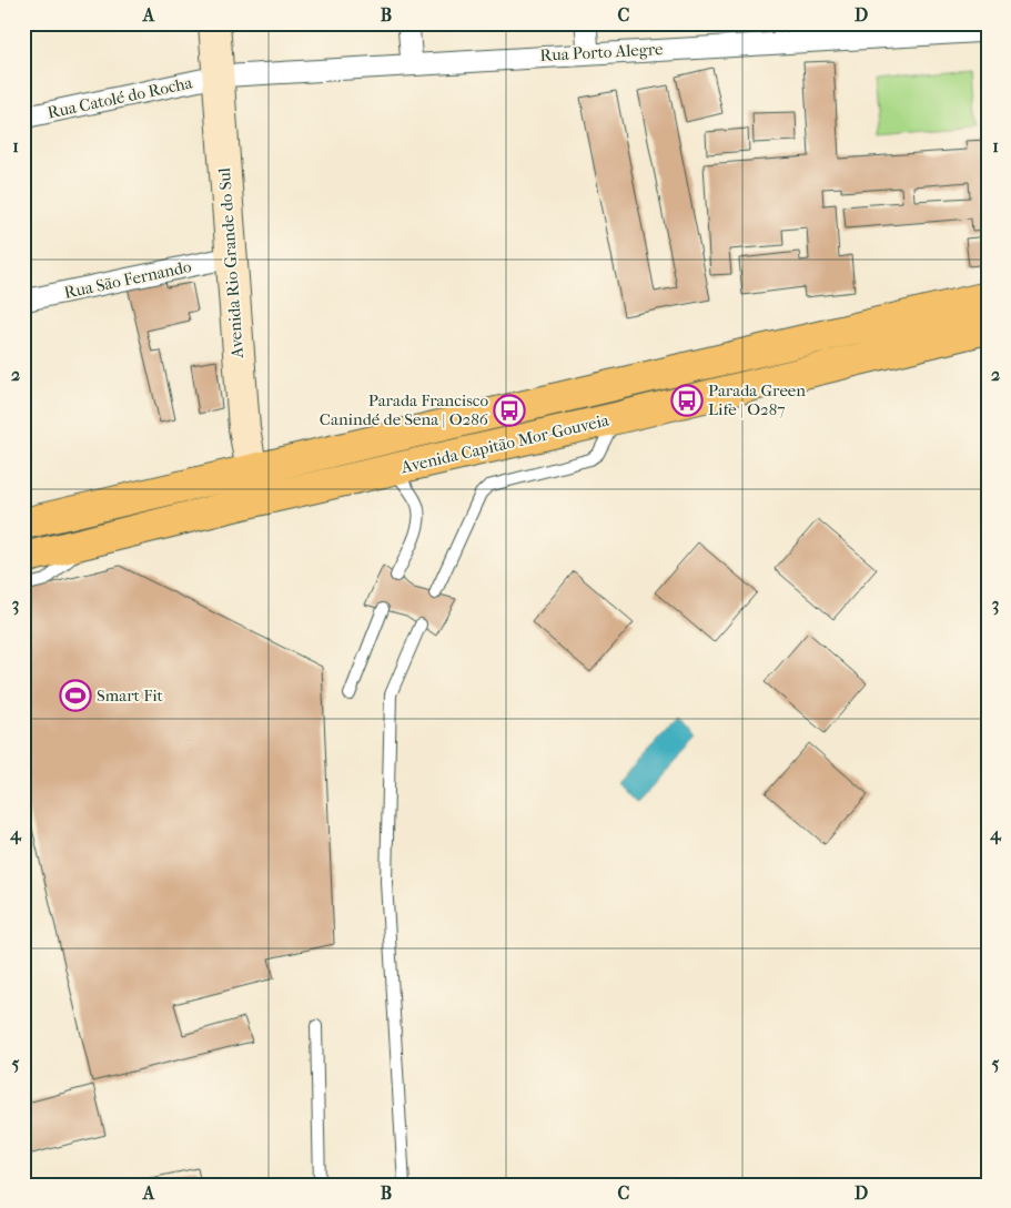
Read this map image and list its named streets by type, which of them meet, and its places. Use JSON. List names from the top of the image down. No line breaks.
{"streets":{"main road":["Avenida Rio Grande do Sul","Avenida Capitão Mor-Gouveia"],"street":["Rua Porto Alegre","Rua Catolé do Rocha","Rua São Fernando"]},"crossings":[["Rua Porto Alegre","Rua Catolé do Rocha"],["Rua Porto Alegre","Avenida Rio Grande do Sul"],["Rua Catolé do Rocha","Avenida Rio Grande do Sul"],["Avenida Rio Grande do Sul","Rua São Fernando"],["Avenida Rio Grande do Sul","Avenida Capitão Mor-Gouveia"]],"places":{"bus stop":["Parada Green Life | O287","Parada Francisco Canindé de Sena | O286"],"sports":["Smart Fit"]},"grid":{"columns":["A","B","C","D"],"rows":["1","2","3","4","5"]}}
